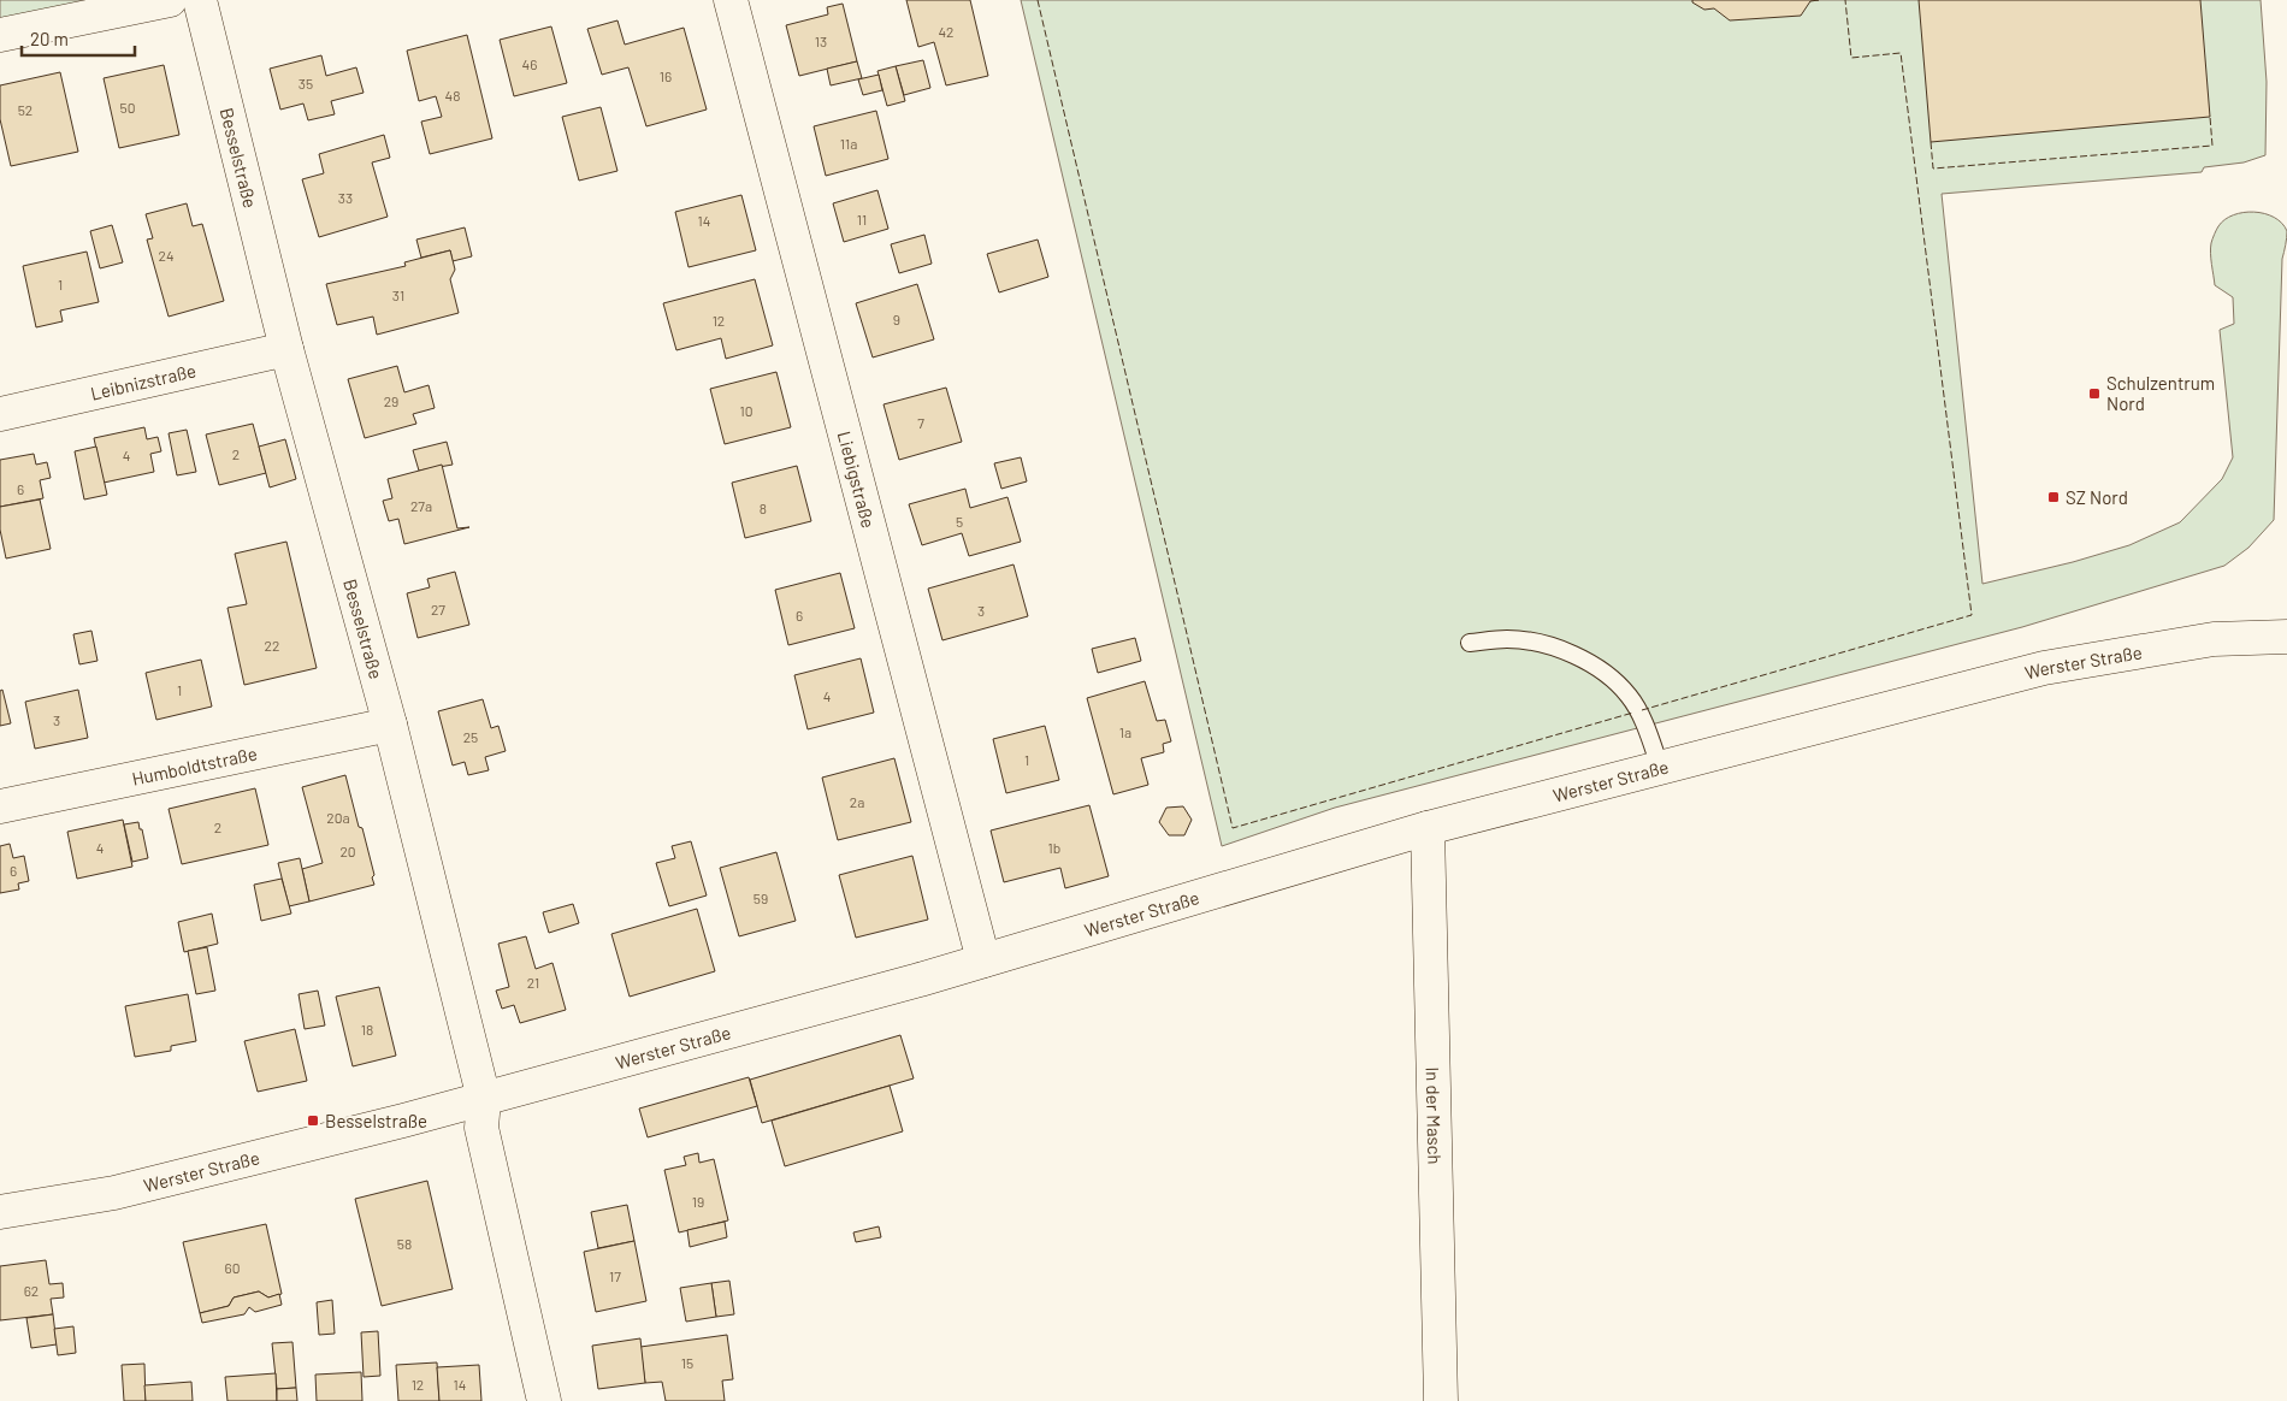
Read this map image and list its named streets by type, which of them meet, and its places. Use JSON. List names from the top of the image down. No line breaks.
{"streets":{"street":["Besselstraße","Leibnizstraße","Liebigstraße","Werster Straße","Humboldtstraße","In der Masch"]},"crossings":[["Besselstraße","Leibnizstraße"],["Besselstraße","Werster Straße"],["Besselstraße","Humboldtstraße"],["Liebigstraße","Werster Straße"],["Werster Straße","In der Masch"]],"places":{"transit":["Schulzentrum Nord","SZ Nord","Besselstraße"]},"house_numbers":["42","13","46","16","35","48","50","52","11a","33","11","14","24","1","31","9","12","29","10","7","2","4","6","27a","8","5","27","3","6","22","1","4","3","1a","25","1","2a","20a","2","4","1b","20","6","59","21","18","19","58","60","17","62","15","12","14"],"scale_bar":"20 m"}
